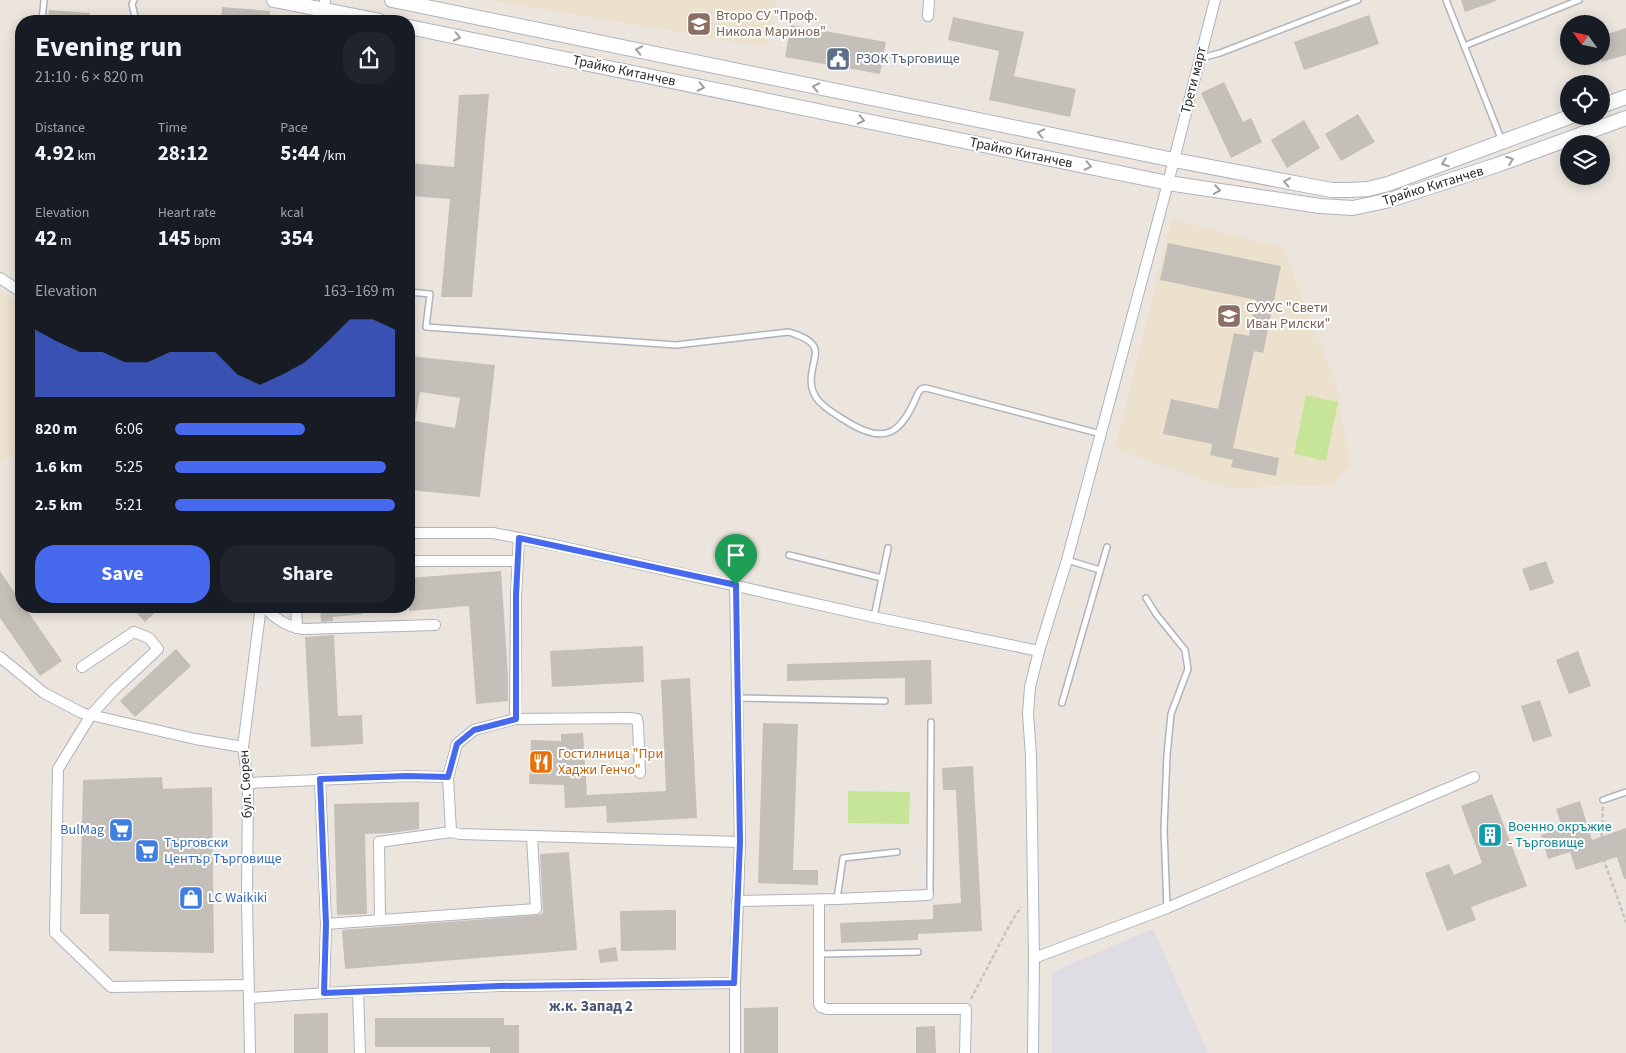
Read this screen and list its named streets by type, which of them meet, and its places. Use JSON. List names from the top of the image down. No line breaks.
{"streets":{"street":["Трайко Китанчев","Трети март","бул. Сюрен"]},"crossings":[["Трайко Китанчев","Трети март"]],"districts":["ж.к. Запад 2"],"places":{"school or university":["Второ СУ \"Проф. Никола Маринов\"","СУУУС \"Свети Иван Рилски\""],"public building":["РЗОК Търговище"],"restaurant":["Гостилница \"При Хаджи Генчо\""],"supermarket":["BulMag","Търговски Център Търговище"],"building":["Военно окръжие - Търговище"],"shop":["LC Waikiki"]},"north":"top left","page":{"heading":["Evening run","21:10 · 6 × 820 m"],"stats":[["Distance","4.92 km"],["Time","28:12"],["Pace","5:44 /km"],["Elevation","42 m"],["Heart rate","145 bpm"],["kcal","354"]],"chart":["Elevation","163–169 m"],"list":[{"name":"820 m","note":"6:06"},{"name":"1.6 km","note":"5:25"},{"name":"2.5 km","note":"5:21"}],"buttons":["Save","Share"]}}
